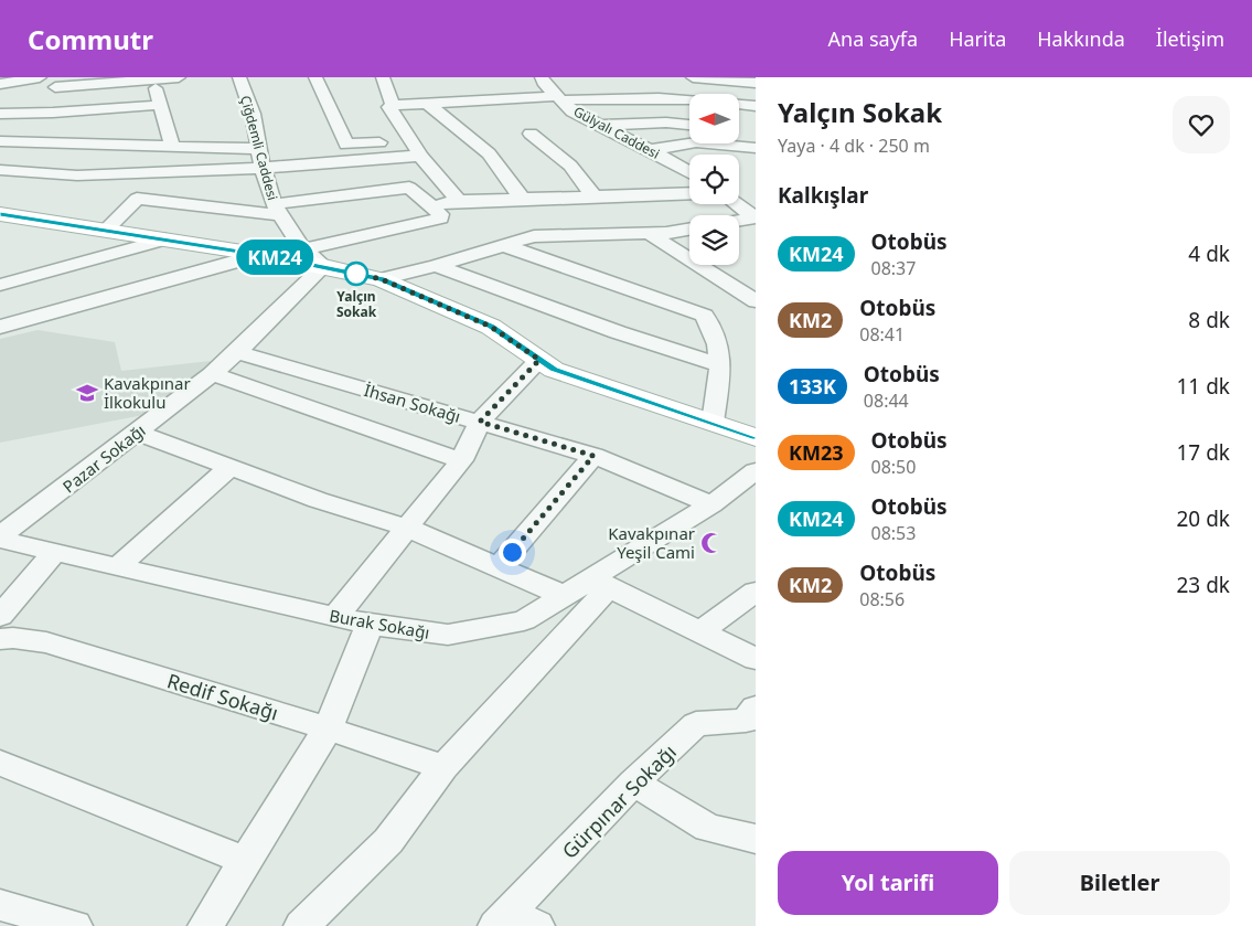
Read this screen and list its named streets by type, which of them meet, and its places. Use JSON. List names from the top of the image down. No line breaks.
{"streets":{"street":["Gülyalı Caddesi","Çiğdemli Caddesi","İhsan Sokağı","Pazar Sokağı","Burak Sokağı","Redif Sokağı","Gürpınar Sokağı"]},"crossings":[["Çiğdemli Caddesi","Pazar Sokağı"],["İhsan Sokağı","Pazar Sokağı"],["İhsan Sokağı","Burak Sokağı"]],"places":{"other":["Yalçın Sokak"],"school or university":["Kavakpınar İlkokulu"],"mosque":["Kavakpınar Yeşil Cami"]},"lines":["bus line KM24"],"north":"left","page":{"header":"Commutr","nav":["Ana sayfa","Harita","Hakkında","İletişim"],"on_map":"KM24","heading":[["Yalçın Sokak","Yaya · 4 dk · 250 m"],"Kalkışlar"],"list":[{"mark":"KM24","name":"Otobüs","note":"08:37","value":"4 dk"},{"mark":"KM2","name":"Otobüs","note":"08:41","value":"8 dk"},{"mark":"133K","name":"Otobüs","note":"08:44","value":"11 dk"},{"mark":"KM23","name":"Otobüs","note":"08:50","value":"17 dk"},{"mark":"KM24","name":"Otobüs","note":"08:53","value":"20 dk"},{"mark":"KM2","name":"Otobüs","note":"08:56","value":"23 dk"}],"buttons":["Yol tarifi","Biletler"]}}
